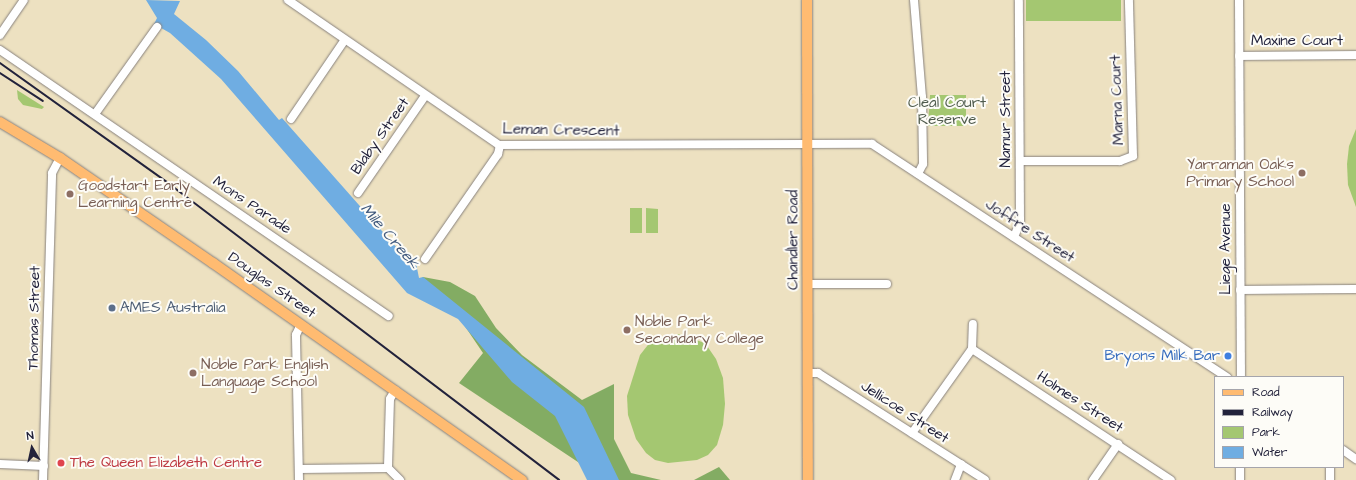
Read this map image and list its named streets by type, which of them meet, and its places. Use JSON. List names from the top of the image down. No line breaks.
{"streets":{"main road":["Chandler Road","Douglas Street"],"street":["Maxine Court","Marna Court","Namur Street","Leman Crescent","Blaby Street","Mons Parade","Joffre Street","Liege Avenue","Thomas Street","Holmes Street","Jellicoe Street"]},"crossings":[["Maxine Court","Liege Avenue"],["Marna Court","Namur Street"],["Namur Street","Joffre Street"],["Leman Crescent","Blaby Street"],["Leman Crescent","Joffre Street"],["Leman Crescent","Chandler Road"],["Joffre Street","Chandler Road"],["Chandler Road","Jellicoe Street"],["Douglas Street","Thomas Street"]],"water":["Mile Creek"],"parks":["Cleal Court Reserve"],"places":["Yarraman Oaks Primary School","Goodstart Early Learning Centre","AMES Australia","Noble Park Secondary College","Bryons Milk Bar","Noble Park English Language School","The Queen Elizabeth Centre"],"legend":["Road","Railway","Park","Water"],"north":"top"}
